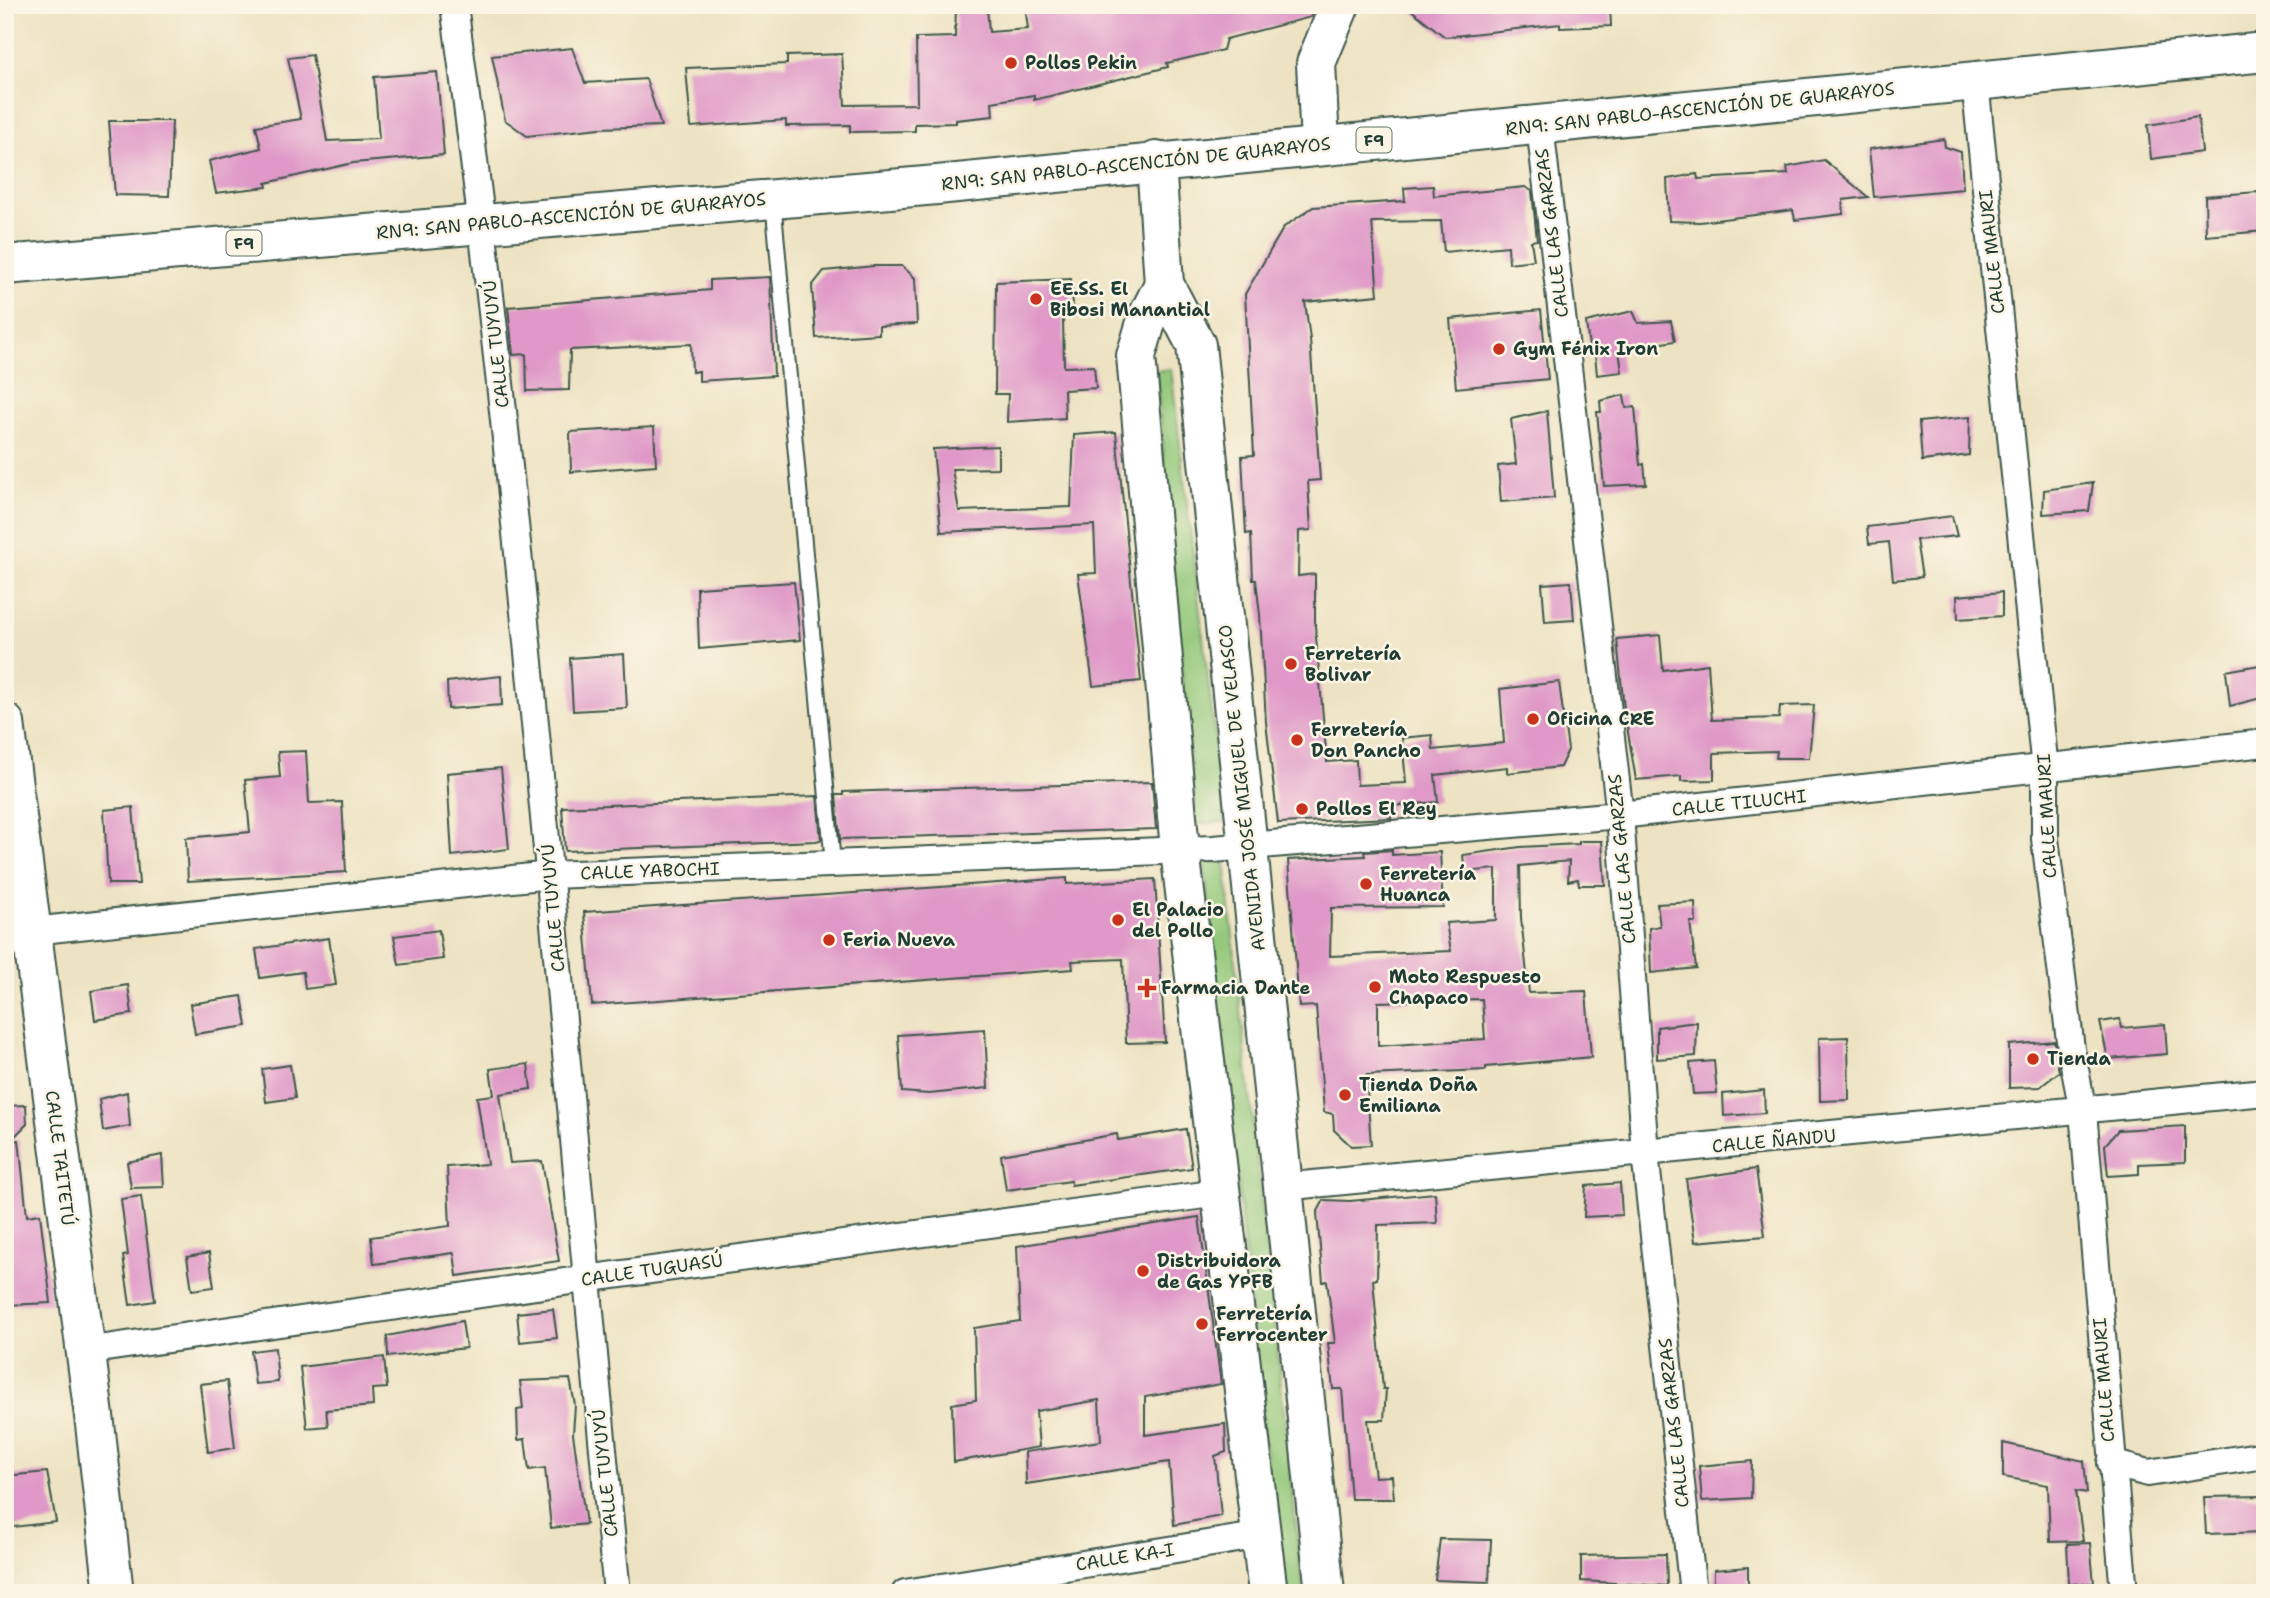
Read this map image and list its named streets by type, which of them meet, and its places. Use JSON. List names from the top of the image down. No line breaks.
{"streets":{"main road":["RN9: SAN PABLO-ASCENCIÓN DE GUARAYOS","F9","AVENIDA JOSÉ MIGUEL DE VELASCO","CALLE TAITETÚ"],"street":["CALLE LAS GARZAS","CALLE MAURI","CALLE TUYUYÚ","CALLE TILUCHI","CALLE YABOCHI","CALLE ÑANDU","CALLE TUGUASÚ","CALLE KA-I"]},"crossings":[["RN9: SAN PABLO-ASCENCIÓN DE GUARAYOS","CALLE LAS GARZAS"],["RN9: SAN PABLO-ASCENCIÓN DE GUARAYOS","CALLE MAURI"],["RN9: SAN PABLO-ASCENCIÓN DE GUARAYOS","CALLE TUYUYÚ"],["RN9: SAN PABLO-ASCENCIÓN DE GUARAYOS","AVENIDA JOSÉ MIGUEL DE VELASCO"],["CALLE LAS GARZAS","CALLE TILUCHI"],["CALLE LAS GARZAS","CALLE ÑANDU"],["CALLE MAURI","CALLE TILUCHI"],["CALLE MAURI","CALLE ÑANDU"],["CALLE TUYUYÚ","CALLE YABOCHI"],["CALLE TUYUYÚ","CALLE TUGUASÚ"],["AVENIDA JOSÉ MIGUEL DE VELASCO","CALLE TILUCHI"],["AVENIDA JOSÉ MIGUEL DE VELASCO","CALLE YABOCHI"],["AVENIDA JOSÉ MIGUEL DE VELASCO","CALLE ÑANDU"],["AVENIDA JOSÉ MIGUEL DE VELASCO","CALLE TUGUASÚ"],["AVENIDA JOSÉ MIGUEL DE VELASCO","CALLE KA-I"],["CALLE TILUCHI","CALLE YABOCHI"],["CALLE YABOCHI","CALLE TAITETÚ"],["CALLE TAITETÚ","CALLE TUGUASÚ"]],"places":{"other":["Pollos Pekin","EE.SS. El Bibosi Manantial","Gym Fénix Iron","Ferretería Bolivar","Oficina CRE","Ferretería Don Pancho","Pollos El Rey","Ferretería Huanca","El Palacio del Pollo","Feria Nueva","Moto Respuesto Chapaco","Tienda","Tienda Doña Emiliana","Distribuidora de Gas YPFB","Ferretería Ferrocenter"],"health":["Farmacia Dante"]}}
